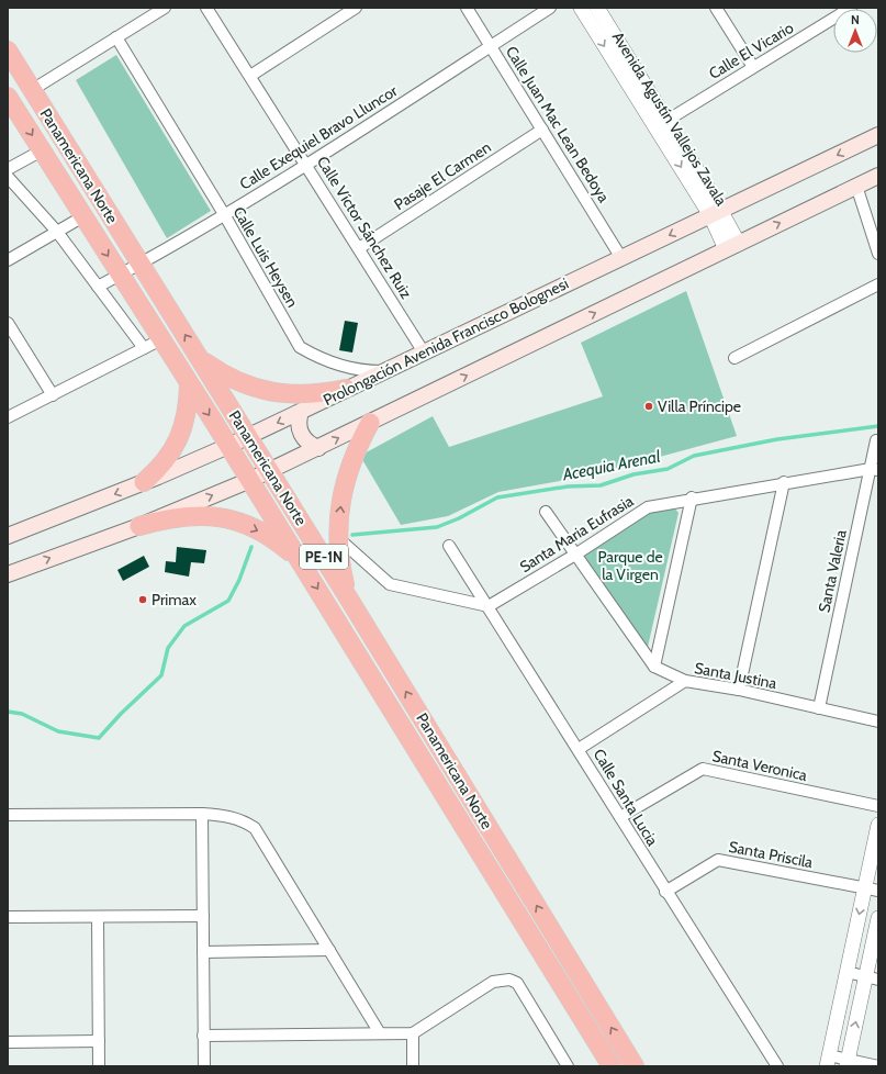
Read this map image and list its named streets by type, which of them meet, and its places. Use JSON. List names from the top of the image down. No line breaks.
{"streets":{"highway":["Panamericana Norte","PE-1N"],"main road":["Prolongación Avenida Francisco Bolognesi"],"street":["Calle El Vicario","Avenida Agustín Vallejos Zavala","Calle Juan Mac Lean Bedoya","Calle Exequiel Bravo Lluncor","Pasaje El Carmen","Calle Víctor Sánchez Ruiz","Calle Luis Heysen","Santa Maria Eufrasia","Santa Valeria","Santa Justina","Santa Veronica","Calle Santa Lucia","Santa Priscila"]},"crossings":[["Calle El Vicario","Avenida Agustín Vallejos Zavala"],["Avenida Agustín Vallejos Zavala","Prolongación Avenida Francisco Bolognesi"],["Calle Juan Mac Lean Bedoya","Calle Exequiel Bravo Lluncor"],["Calle Juan Mac Lean Bedoya","Pasaje El Carmen"],["Calle Juan Mac Lean Bedoya","Prolongación Avenida Francisco Bolognesi"],["Calle Exequiel Bravo Lluncor","Panamericana Norte"],["Calle Exequiel Bravo Lluncor","Calle Víctor Sánchez Ruiz"],["Calle Exequiel Bravo Lluncor","Calle Luis Heysen"],["Panamericana Norte","Prolongación Avenida Francisco Bolognesi"],["Pasaje El Carmen","Calle Víctor Sánchez Ruiz"],["Calle Víctor Sánchez Ruiz","Prolongación Avenida Francisco Bolognesi"],["Calle Luis Heysen","Prolongación Avenida Francisco Bolognesi"],["Santa Maria Eufrasia","Santa Valeria"],["Santa Maria Eufrasia","Calle Santa Lucia"],["Santa Valeria","Santa Justina"],["Santa Justina","Calle Santa Lucia"],["Santa Veronica","Calle Santa Lucia"],["Calle Santa Lucia","Santa Priscila"]],"water":["Acequia Arenal"],"parks":["Parque de la Virgen"],"places":["Villa Príncipe","Primax"],"north":"top"}
